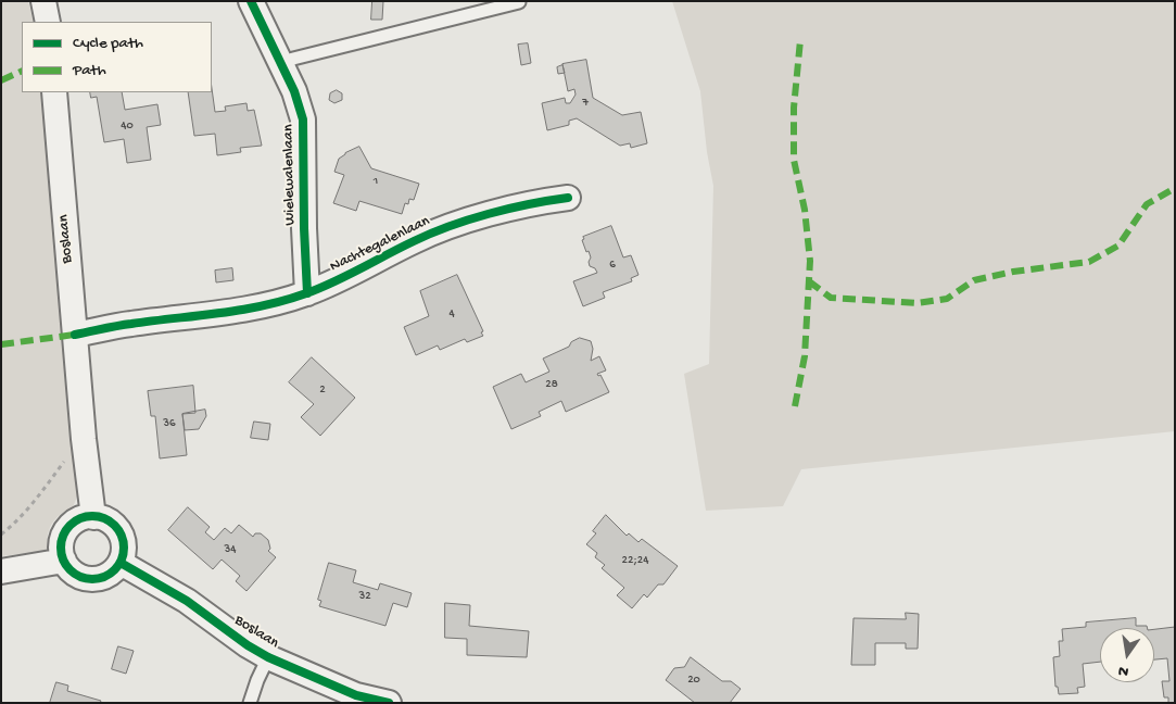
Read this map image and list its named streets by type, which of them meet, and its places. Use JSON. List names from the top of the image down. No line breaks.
{"streets":{"street":["Wielewalenlaan","Boslaan","Nachtegalenlaan"]},"crossings":[["Wielewalenlaan","Nachtegalenlaan"],["Boslaan","Nachtegalenlaan"]],"house_numbers":["7","40","1","6","4","28","2","36","34","22;24","32","20"],"legend":["Cycle path","Path"],"north":"bottom"}
